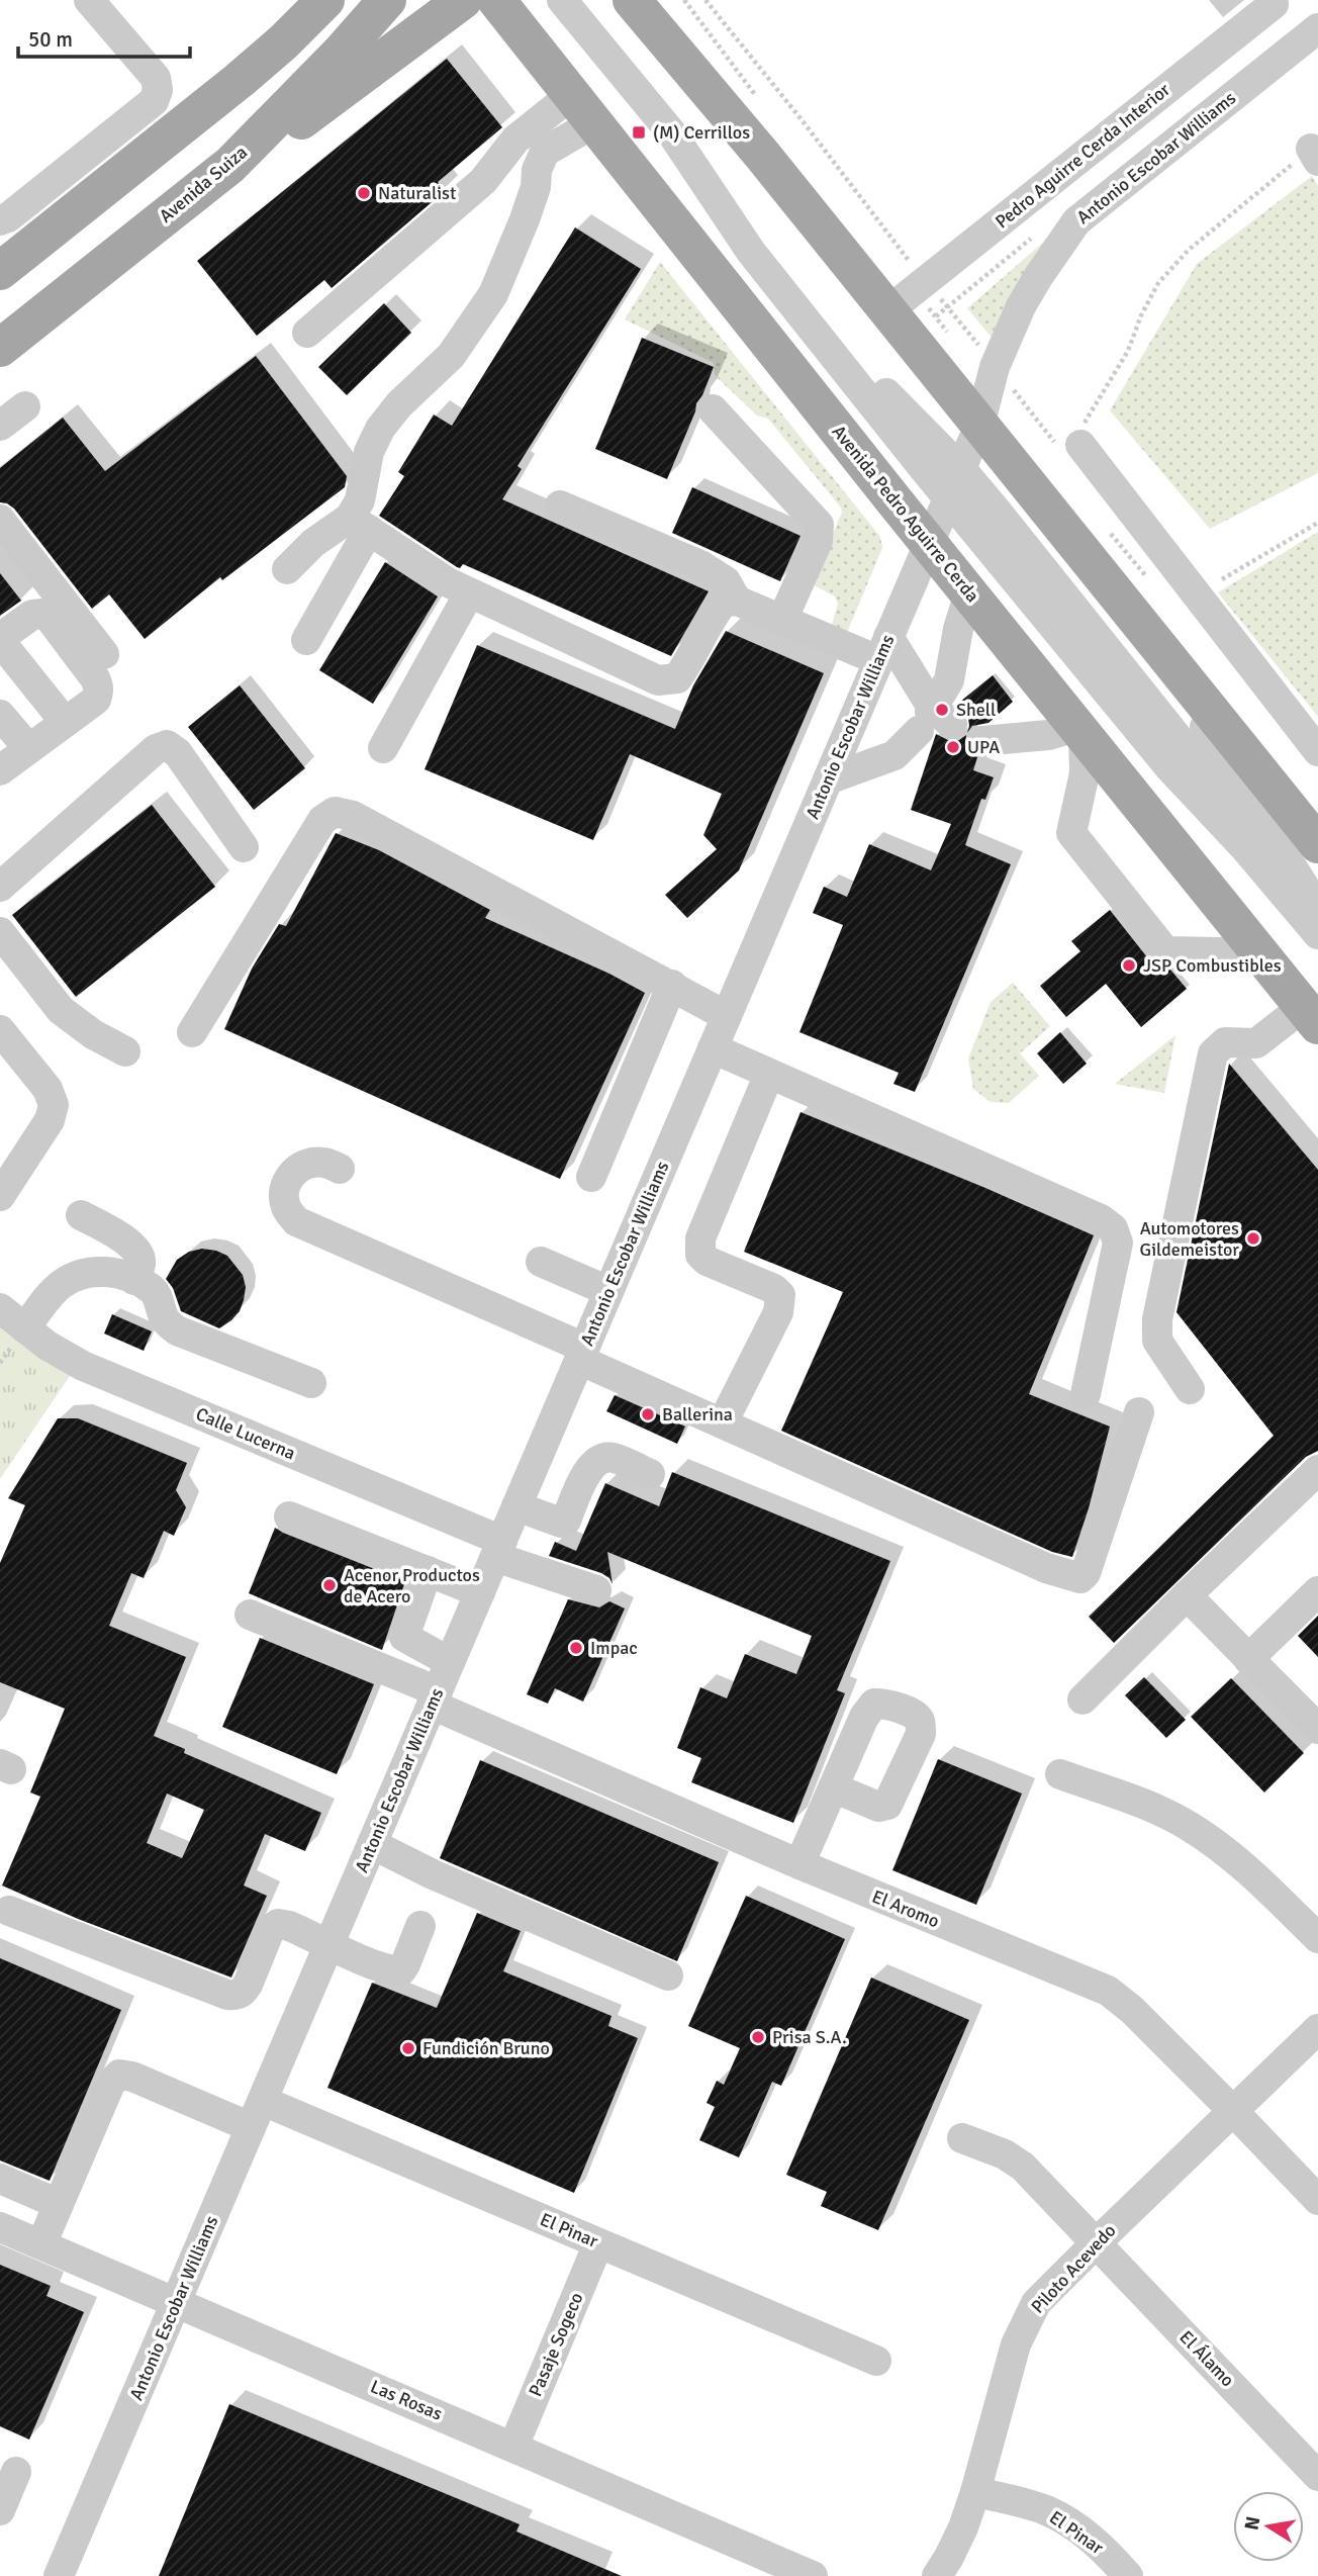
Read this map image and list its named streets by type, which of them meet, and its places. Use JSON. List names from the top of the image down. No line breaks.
{"streets":{"main road":["Avenida Suiza","Avenida Pedro Aguirre Cerda"],"street":["Pedro Aguirre Cerda Interior","Antonio Escobar Williams","Calle Lucerna","El Aromo","El Pinar","Piloto Acevedo","Pasaje Sogeco","El Álamo","Las Rosas"]},"crossings":[["Antonio Escobar Williams","Avenida Pedro Aguirre Cerda"],["Antonio Escobar Williams","Calle Lucerna"],["Antonio Escobar Williams","El Aromo"],["Antonio Escobar Williams","El Pinar"],["Antonio Escobar Williams","Las Rosas"],["El Aromo","Piloto Acevedo"],["El Pinar","Piloto Acevedo"],["El Pinar","Pasaje Sogeco"],["Piloto Acevedo","El Álamo"],["Pasaje Sogeco","Las Rosas"]],"places":{"transit":["(M) Cerrillos"],"other":["Naturalist","Shell","UPA","JSP Combustibles","Automotores Gildemeistor","Ballerina","Acenor Productos de Acero","Impac","Prisa S.A.","Fundición Bruno"]},"scale_bar":"50 m","north":"left"}
